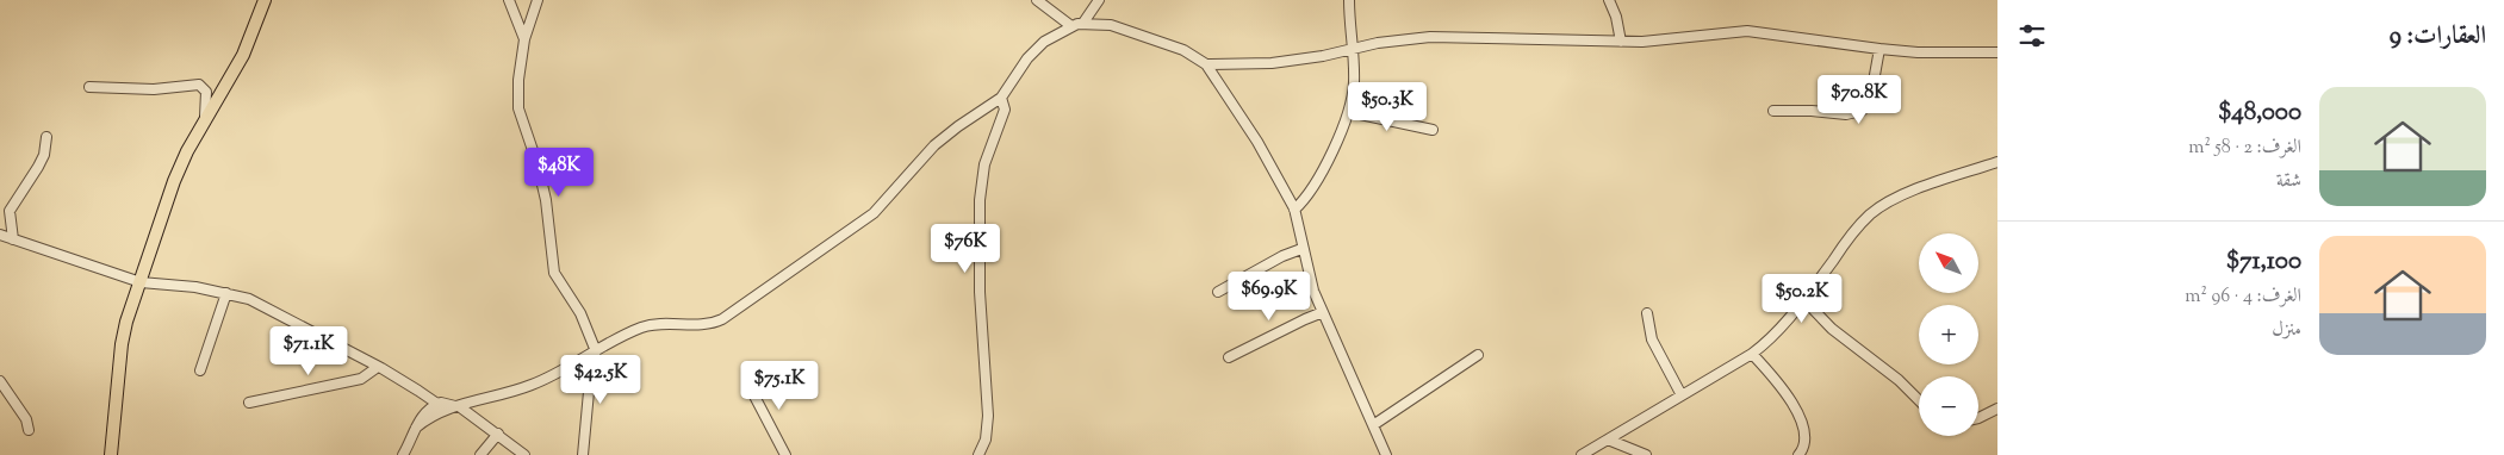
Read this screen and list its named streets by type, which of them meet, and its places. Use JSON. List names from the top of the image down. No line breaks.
{"north":"top left","page":{"heading":"العقارات: 9","list":[{"name":"$48,000","note":"الغرف: 2 · 58 m² · شقة"},{"name":"$71,100","note":"الغرف: 4 · 96 m² · منزل"}],"price":["$70.8K","$50.3K","$48K","$76K","$69.9K","$50.2K","$71.1K","$42.5K","$75.1K"],"map_buttons":["+","−"]}}
